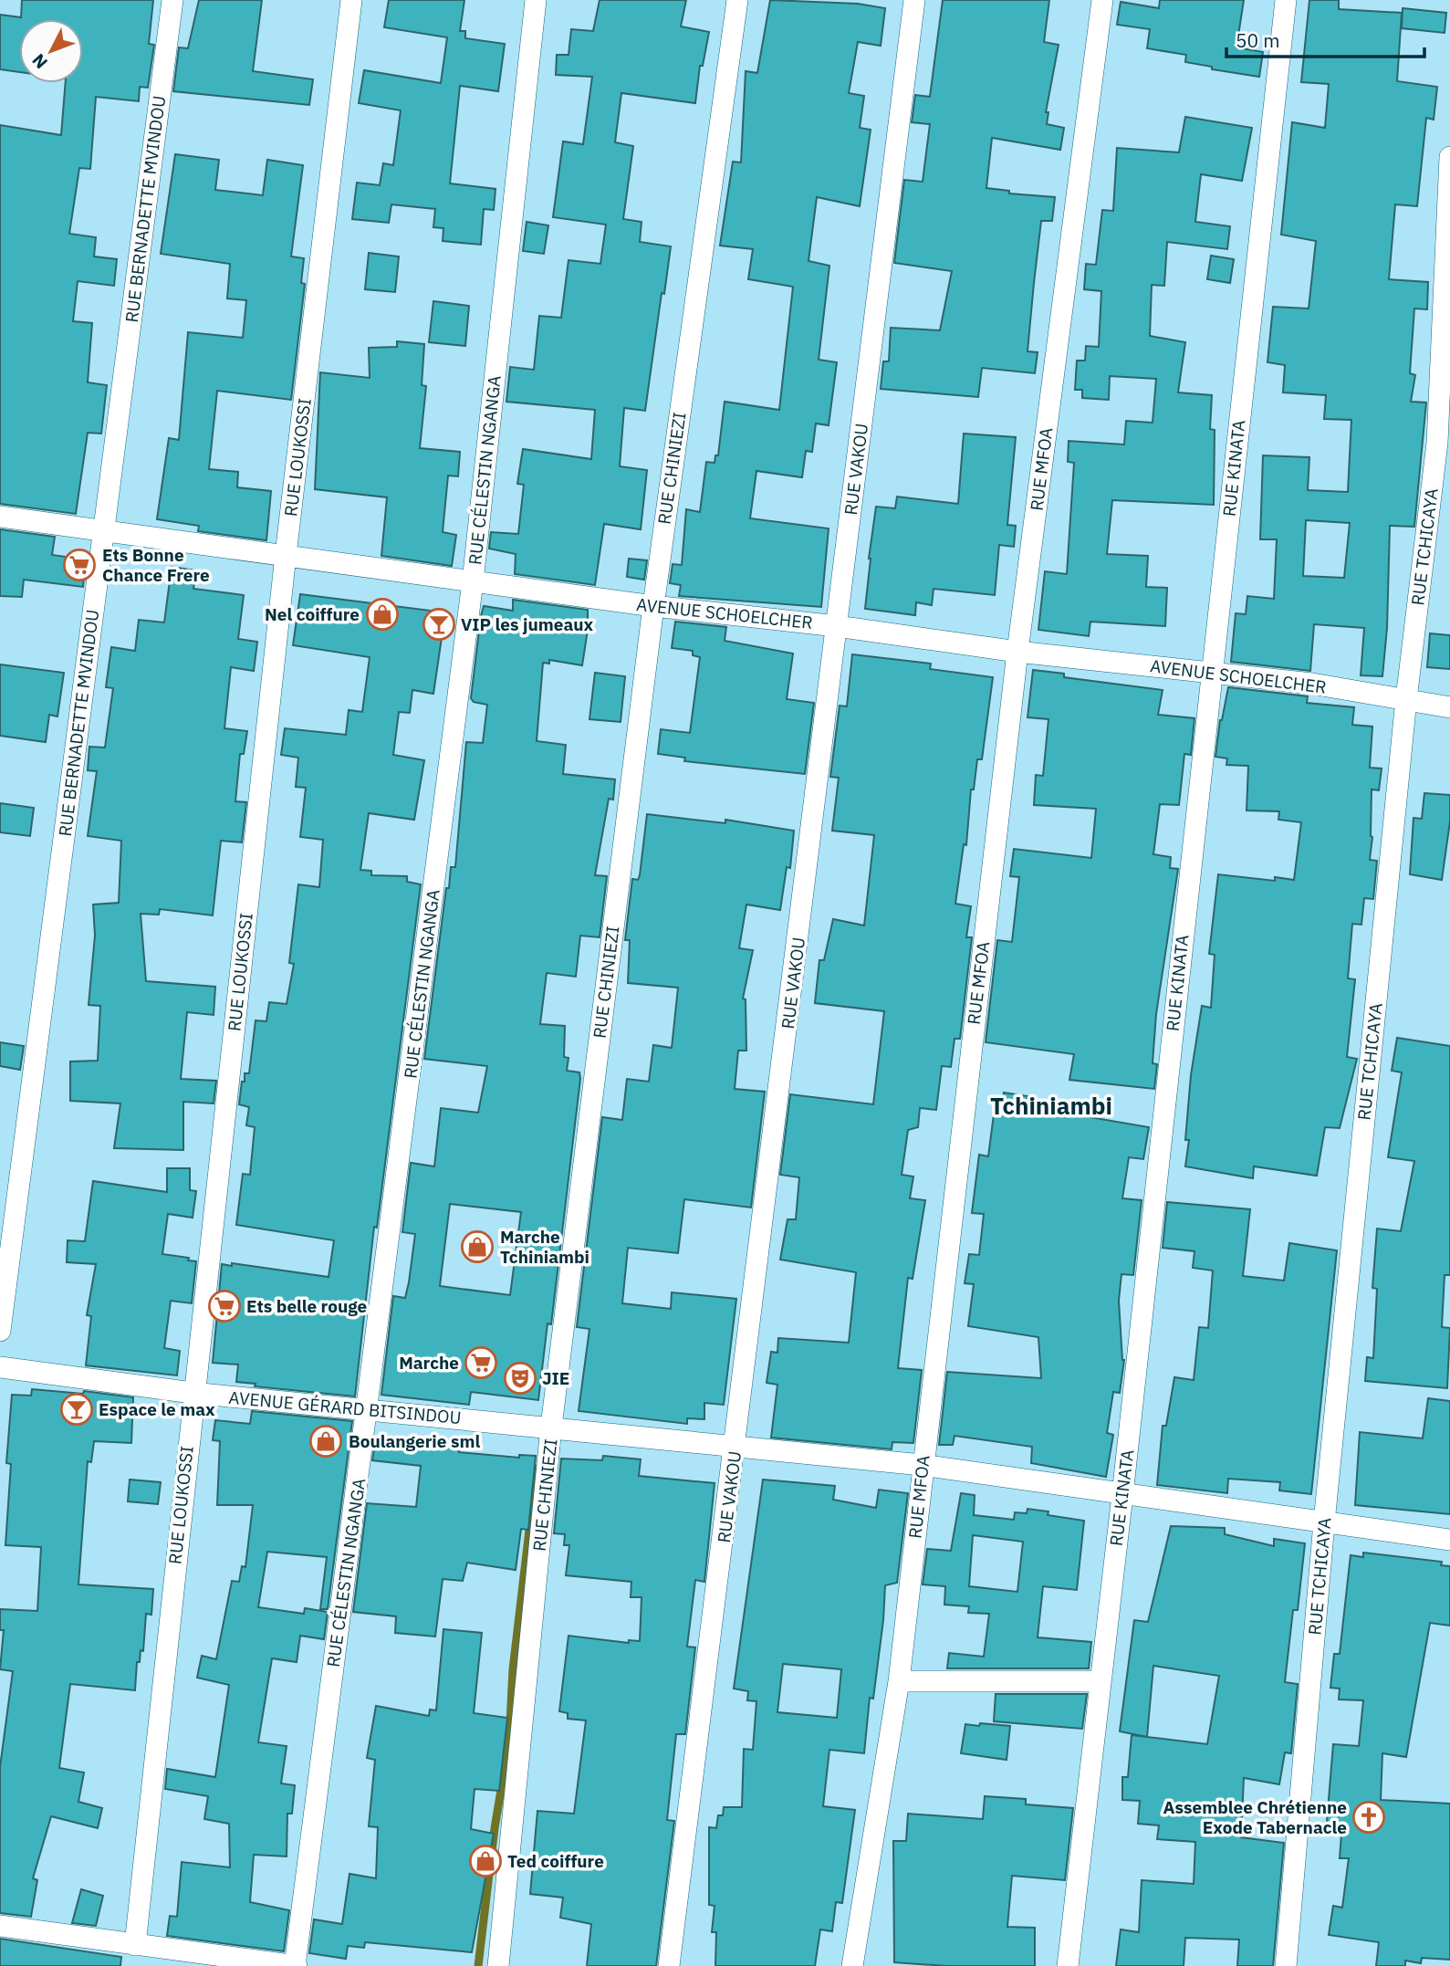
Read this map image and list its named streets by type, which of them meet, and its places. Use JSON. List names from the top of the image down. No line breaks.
{"streets":{"street":["RUE BERNADETTE MVINDOU","RUE LOUKOSSI","RUE CHINIEZI","RUE KINATA","RUE VAKOU","RUE MFOA","RUE CÉLESTIN NGANGA","RUE TCHICAYA","AVENUE SCHOELCHER","AVENUE GÉRARD BITSINDOU"]},"crossings":[["RUE BERNADETTE MVINDOU","AVENUE SCHOELCHER"],["RUE LOUKOSSI","AVENUE SCHOELCHER"],["RUE LOUKOSSI","AVENUE GÉRARD BITSINDOU"],["RUE CHINIEZI","AVENUE SCHOELCHER"],["RUE CHINIEZI","AVENUE GÉRARD BITSINDOU"],["RUE KINATA","AVENUE SCHOELCHER"],["RUE KINATA","AVENUE GÉRARD BITSINDOU"],["RUE VAKOU","AVENUE SCHOELCHER"],["RUE VAKOU","AVENUE GÉRARD BITSINDOU"],["RUE MFOA","AVENUE SCHOELCHER"],["RUE MFOA","AVENUE GÉRARD BITSINDOU"],["RUE CÉLESTIN NGANGA","AVENUE SCHOELCHER"],["RUE CÉLESTIN NGANGA","AVENUE GÉRARD BITSINDOU"],["RUE TCHICAYA","AVENUE SCHOELCHER"],["RUE TCHICAYA","AVENUE GÉRARD BITSINDOU"]],"districts":["Tchiniambi"],"places":{"supermarket":["Ets Bonne Chance Frere","Ets belle rouge","Marche"],"shop":["Nel coiffure","Marche Tchiniambi","Boulangerie sml","Ted coiffure"],"bar":["VIP les jumeaux","Espace le max"],"theatre":["JIE"],"church":["Assemblee Chrétienne Exode Tabernacle"]},"scale_bar":"50 m","north":"bottom left"}
